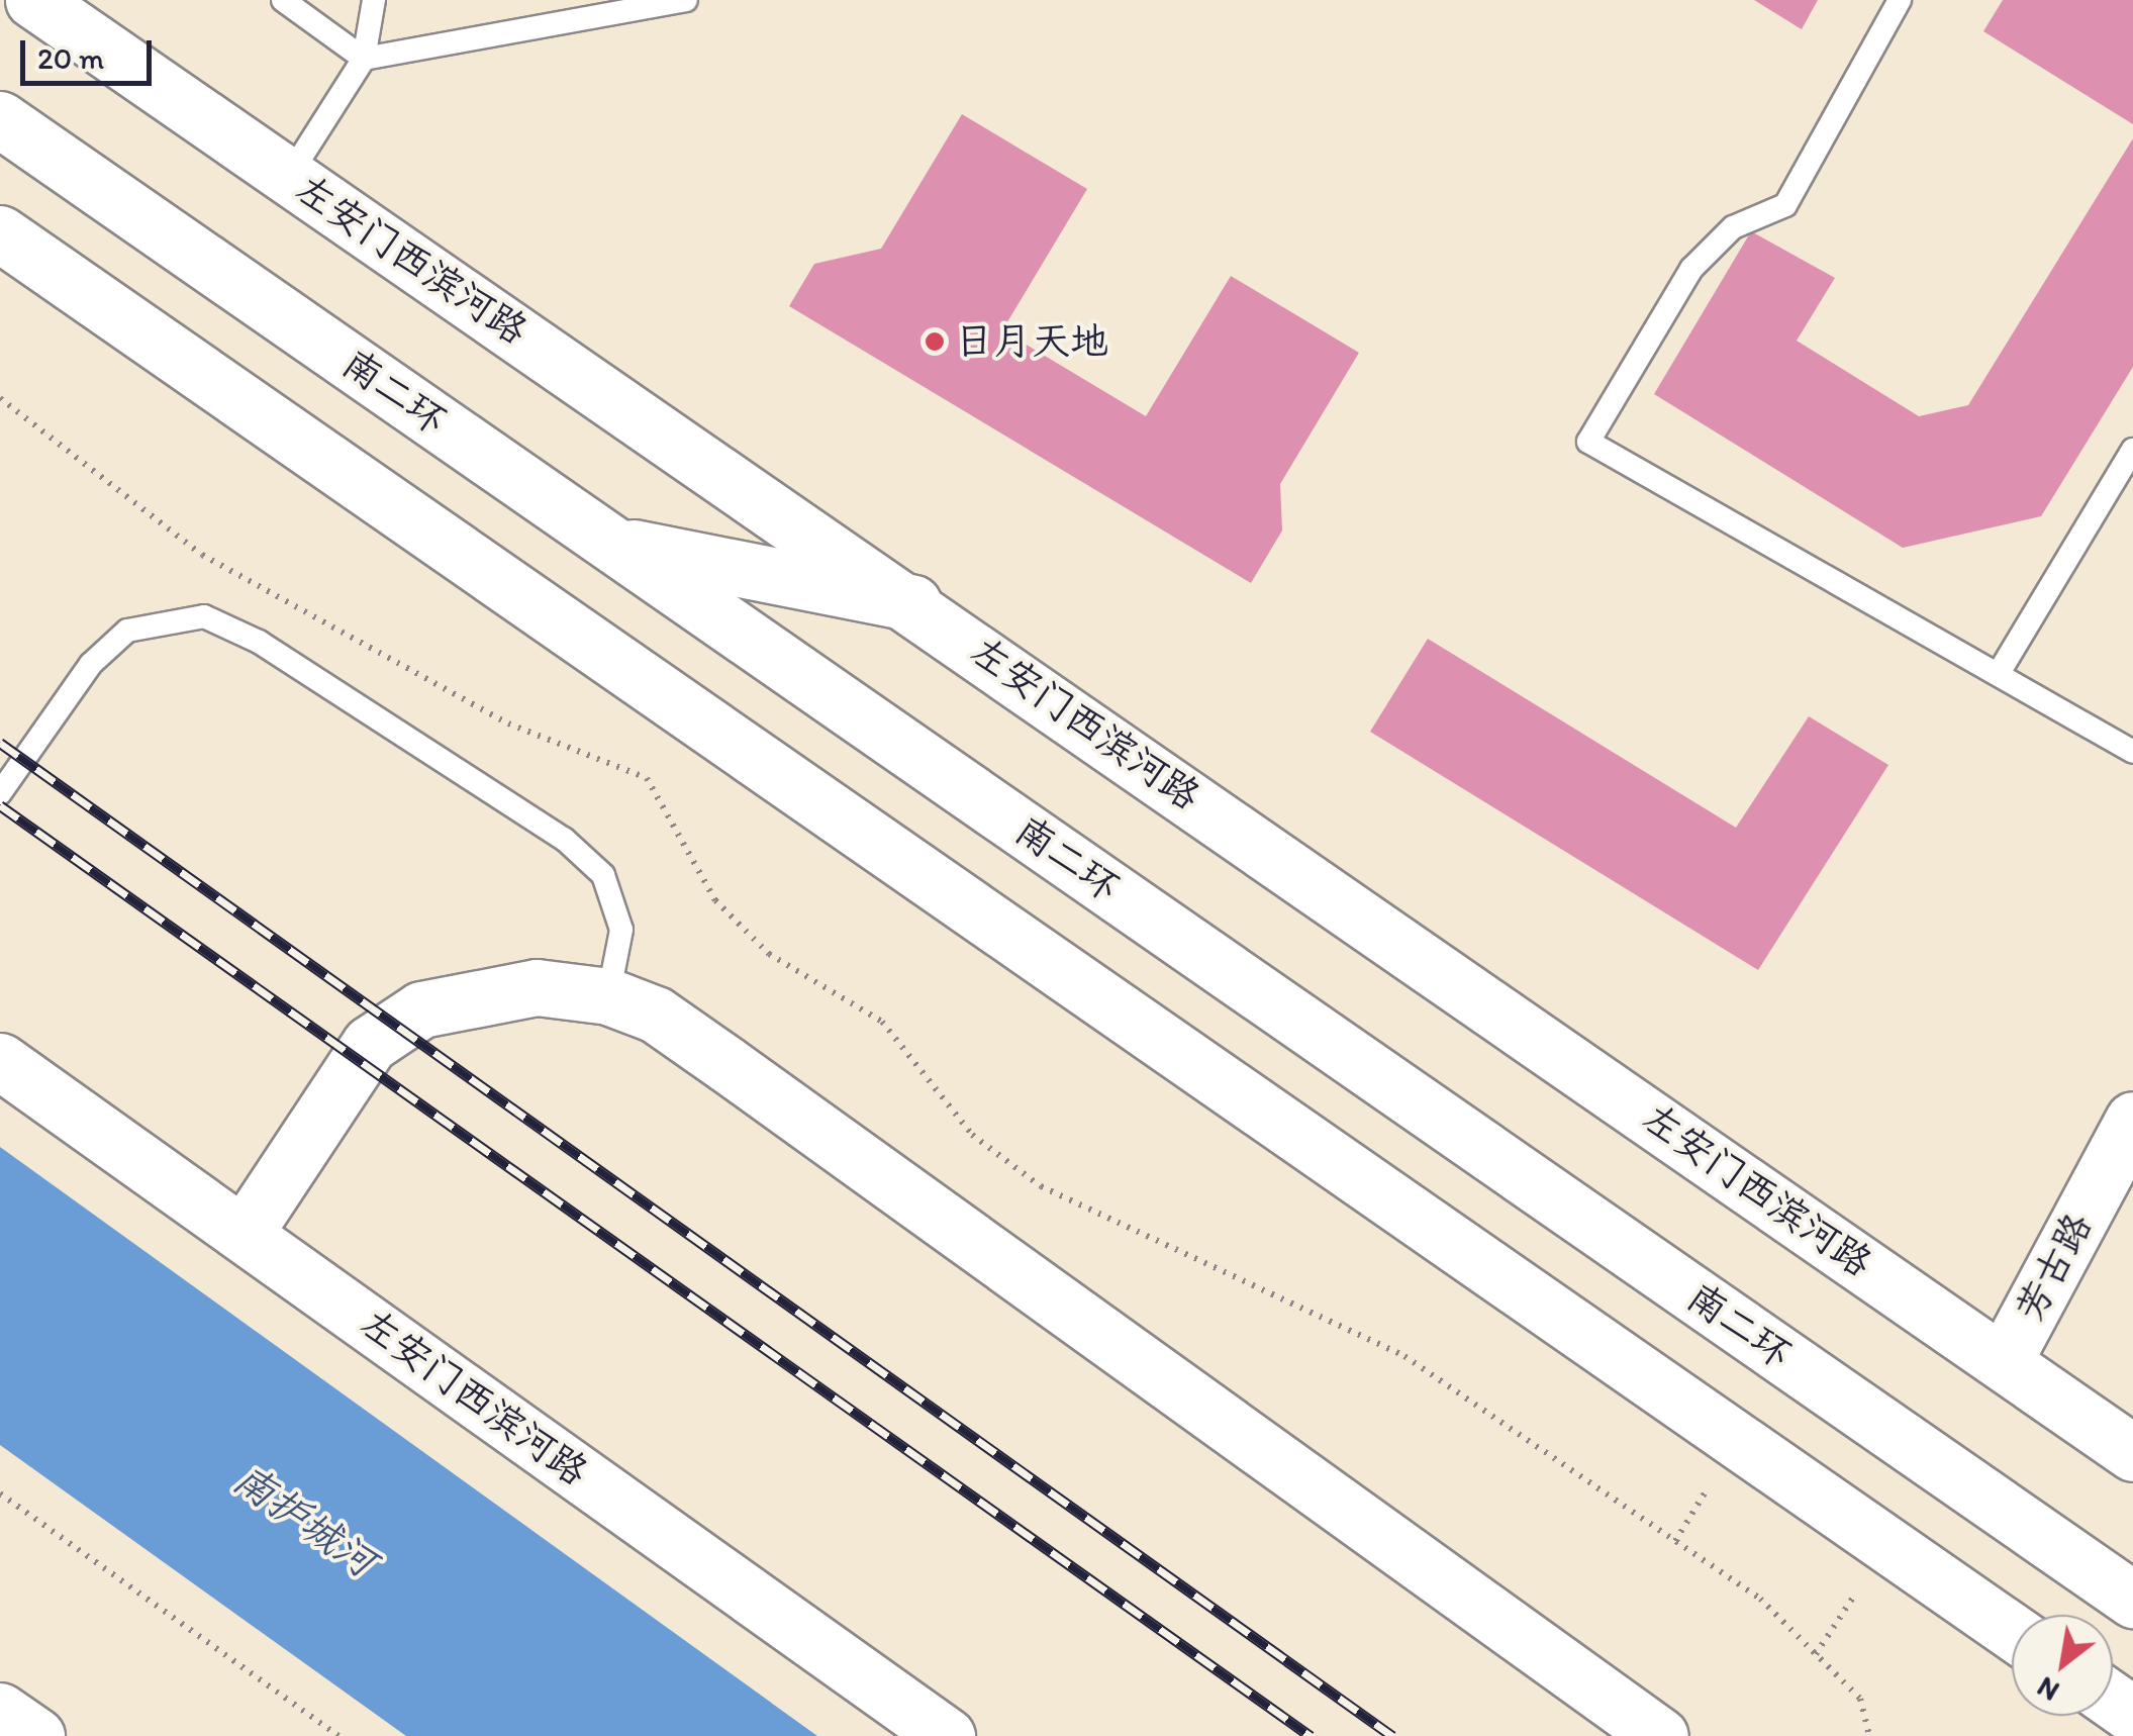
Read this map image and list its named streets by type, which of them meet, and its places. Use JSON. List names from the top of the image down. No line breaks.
{"streets":{"main road":["左安门西滨河路","南二环","芳古路"]},"crossings":[["左安门西滨河路","芳古路"]],"water":["南护城河"],"places":["日月天地"],"scale_bar":"20 m","north":"bottom left"}
